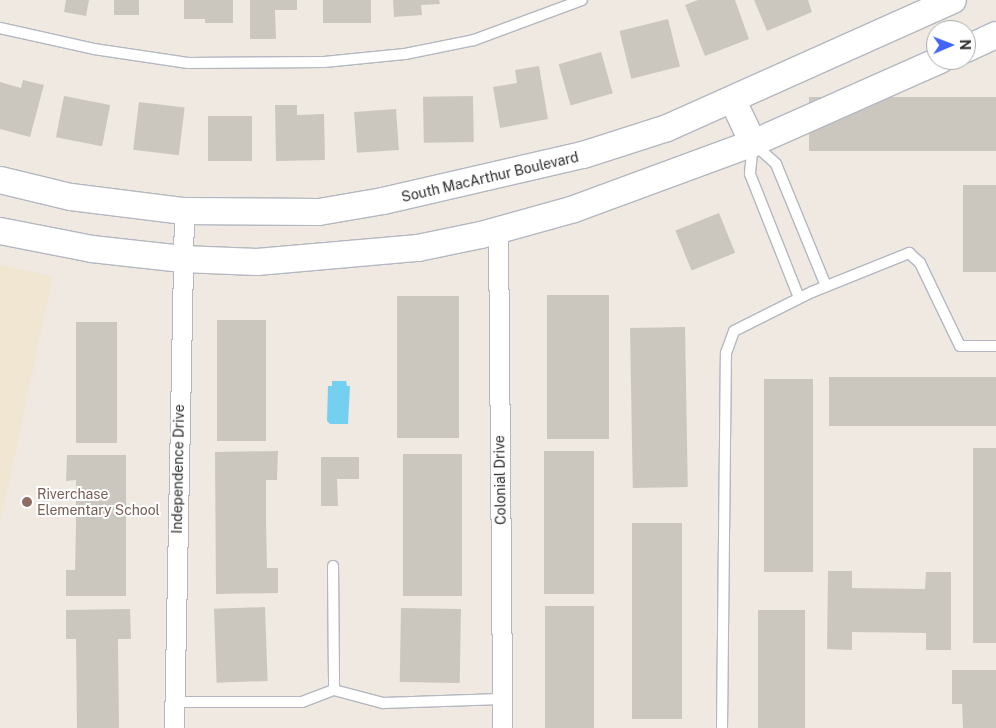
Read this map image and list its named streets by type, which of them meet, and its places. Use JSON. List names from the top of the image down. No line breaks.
{"streets":{"main road":["South MacArthur Boulevard"],"street":["Independence Drive","Colonial Drive"]},"crossings":[["South MacArthur Boulevard","Independence Drive"]],"places":["Riverchase Elementary School"],"north":"right"}
